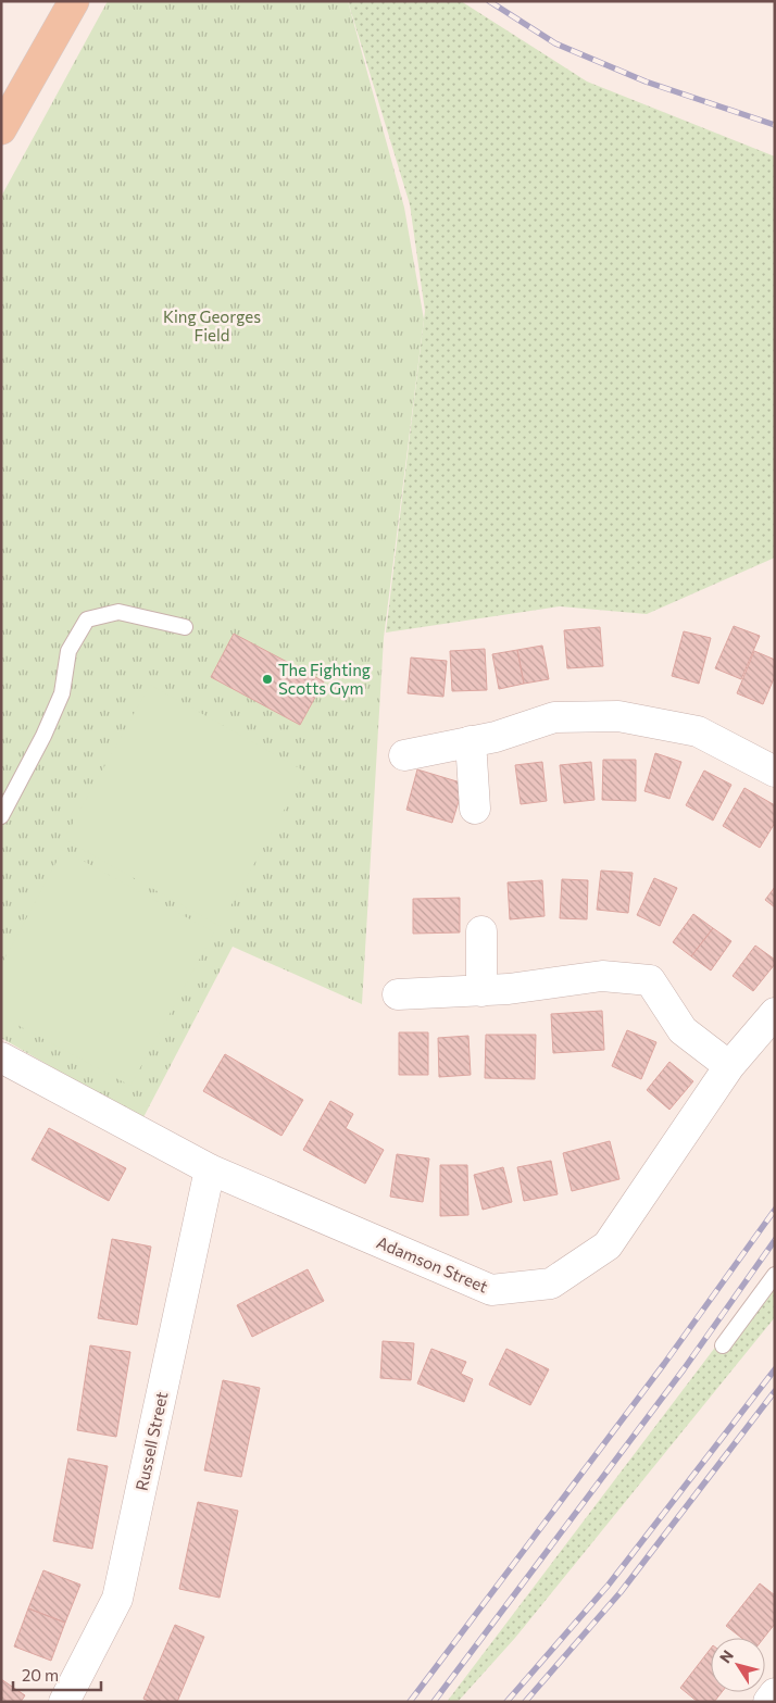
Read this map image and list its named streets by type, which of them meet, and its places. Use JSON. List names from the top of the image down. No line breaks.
{"streets":{"street":["Adamson Street","Russell Street"]},"crossings":[["Adamson Street","Russell Street"]],"parks":["King Georges Field"],"places":["The Fighting Scotts Gym"],"scale_bar":"20 m","north":"top left"}
